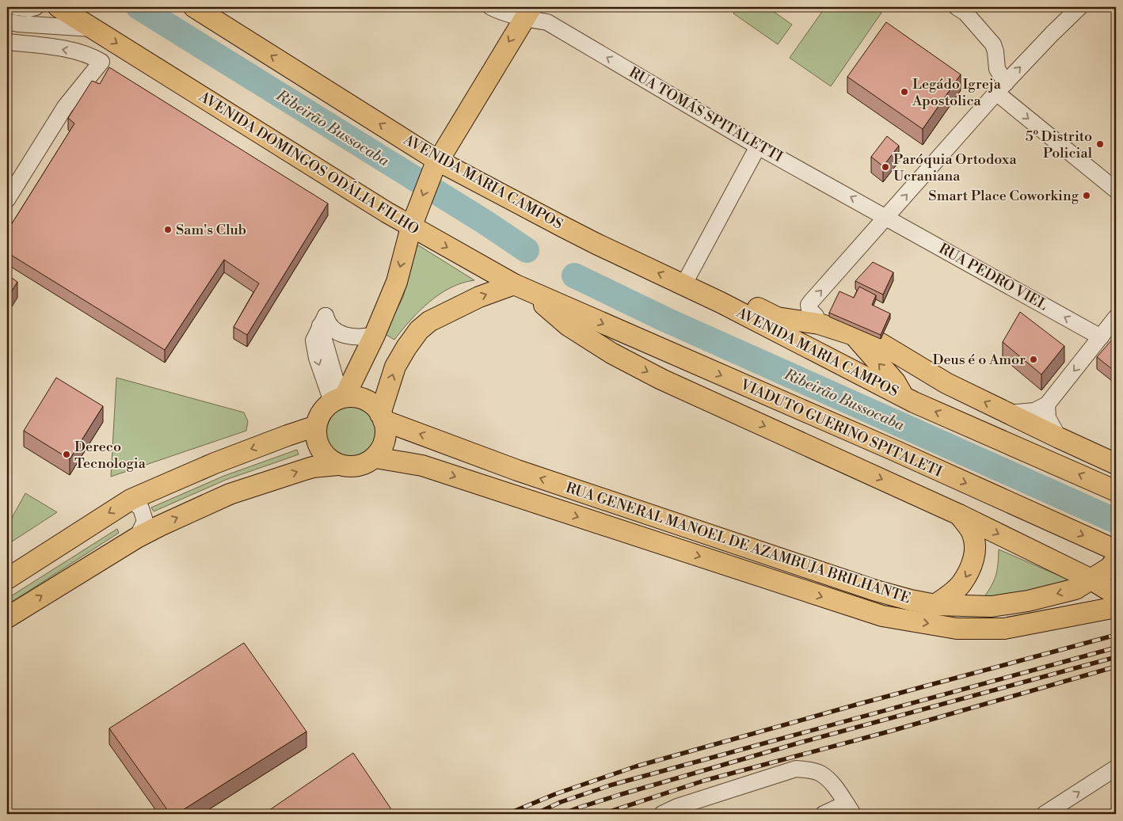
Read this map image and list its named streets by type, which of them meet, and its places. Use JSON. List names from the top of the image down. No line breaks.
{"streets":{"main road":["AVENIDA DOMINGOS ODÁLIA FILHO","AVENIDA MARIA CAMPOS","VIADUTO GUERINO SPITALETI","RUA GENERAL MANOEL DE AZAMBUJA BRILHANTE"],"street":["RUA TOMÁS SPITALETTI","RUA PEDRO VIEL"]},"crossings":[["RUA TOMÁS SPITALETTI","RUA PEDRO VIEL"],["AVENIDA DOMINGOS ODÁLIA FILHO","VIADUTO GUERINO SPITALETI"]],"one_way":["RUA TOMÁS SPITALETTI","AVENIDA DOMINGOS ODÁLIA FILHO","RUA PEDRO VIEL"],"water":["Ribeirão Bussocaba"],"places":["Legádo Igreja Apostolica","5º Distrito Policial","Paróquia Ortodoxa Ucraniana","Smart Place Coworking","Sam's Club","Deus é o Amor","Dereco Tecnologia"]}
